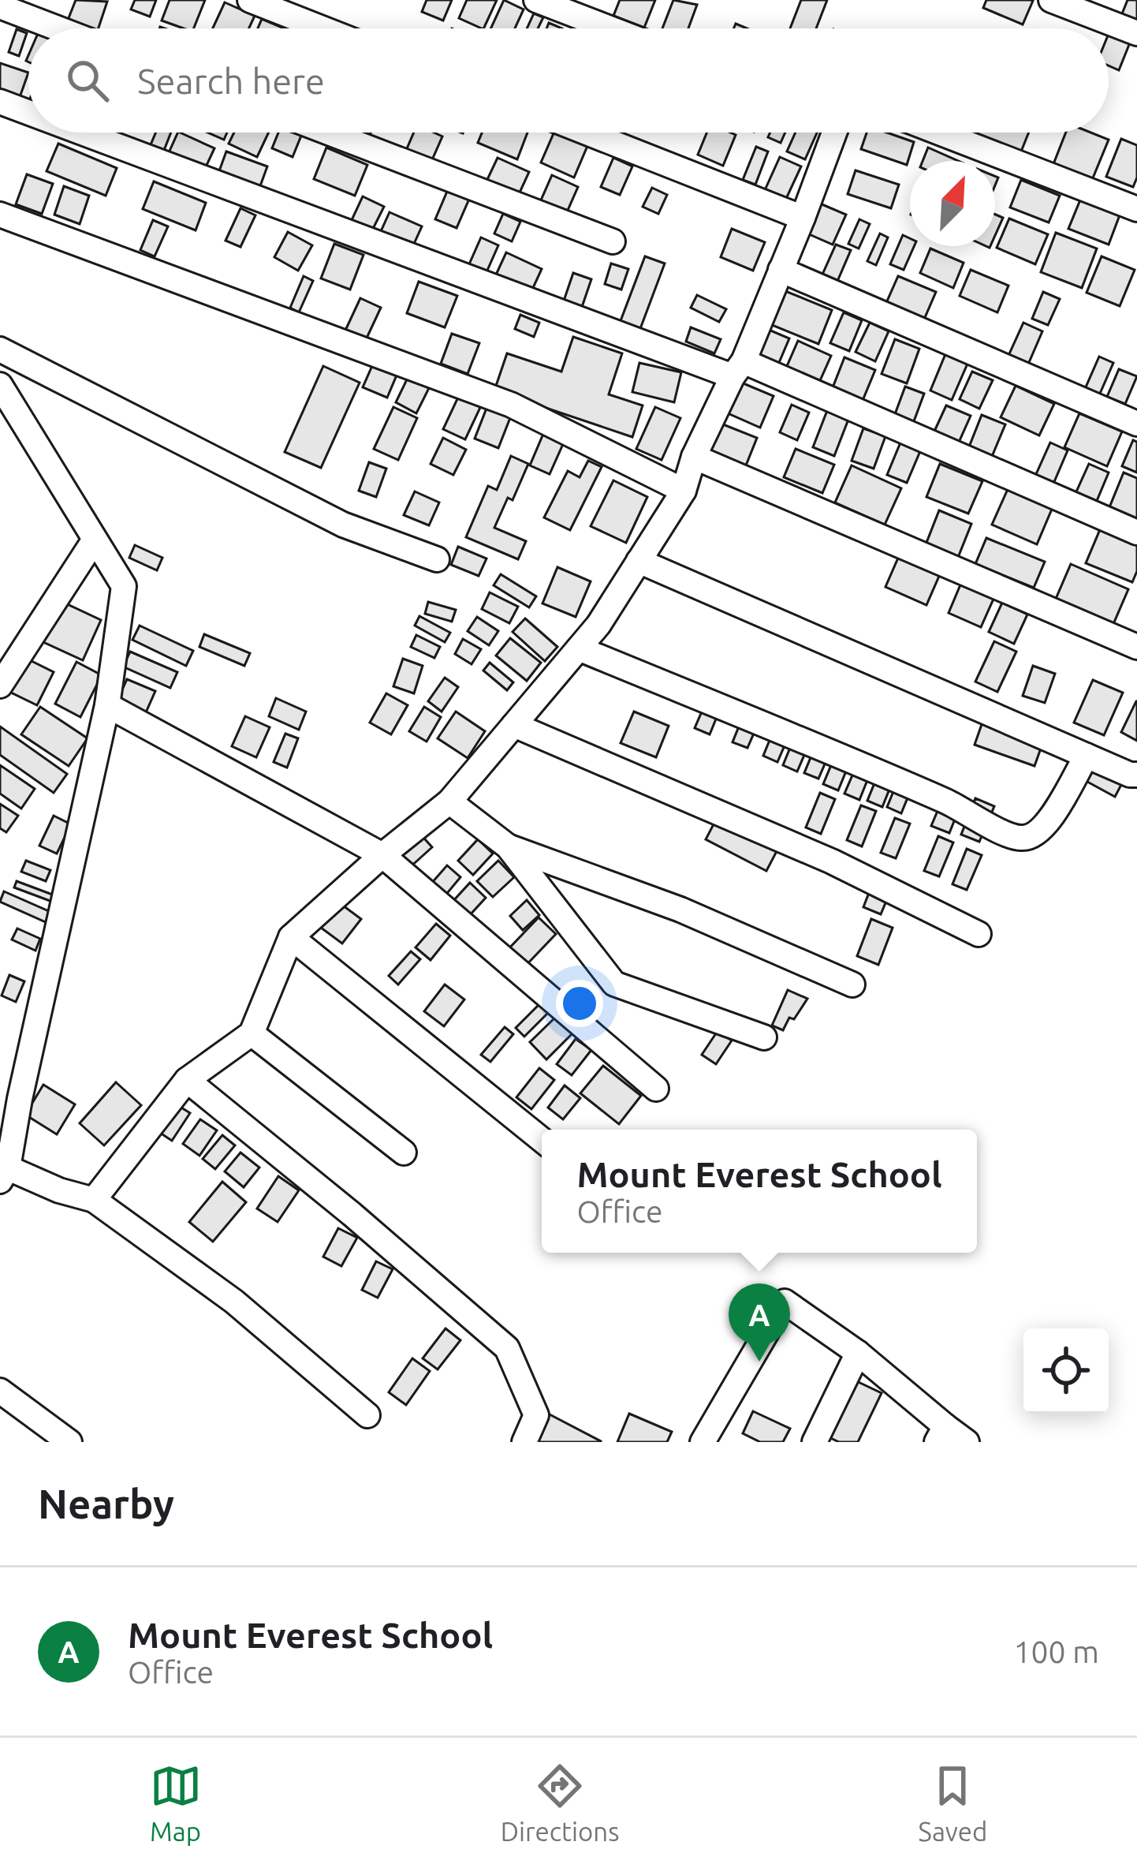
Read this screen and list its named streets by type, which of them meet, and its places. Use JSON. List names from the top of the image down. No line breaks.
{"north":"top right","page":{"search":"Search here","popup":["Mount Everest School","Office"],"pins":"A","heading":"Nearby","list":[{"mark":"A","name":"Mount Everest School","note":"Office","value":"100 m"}],"nav":["Map","Directions","Saved"]}}
